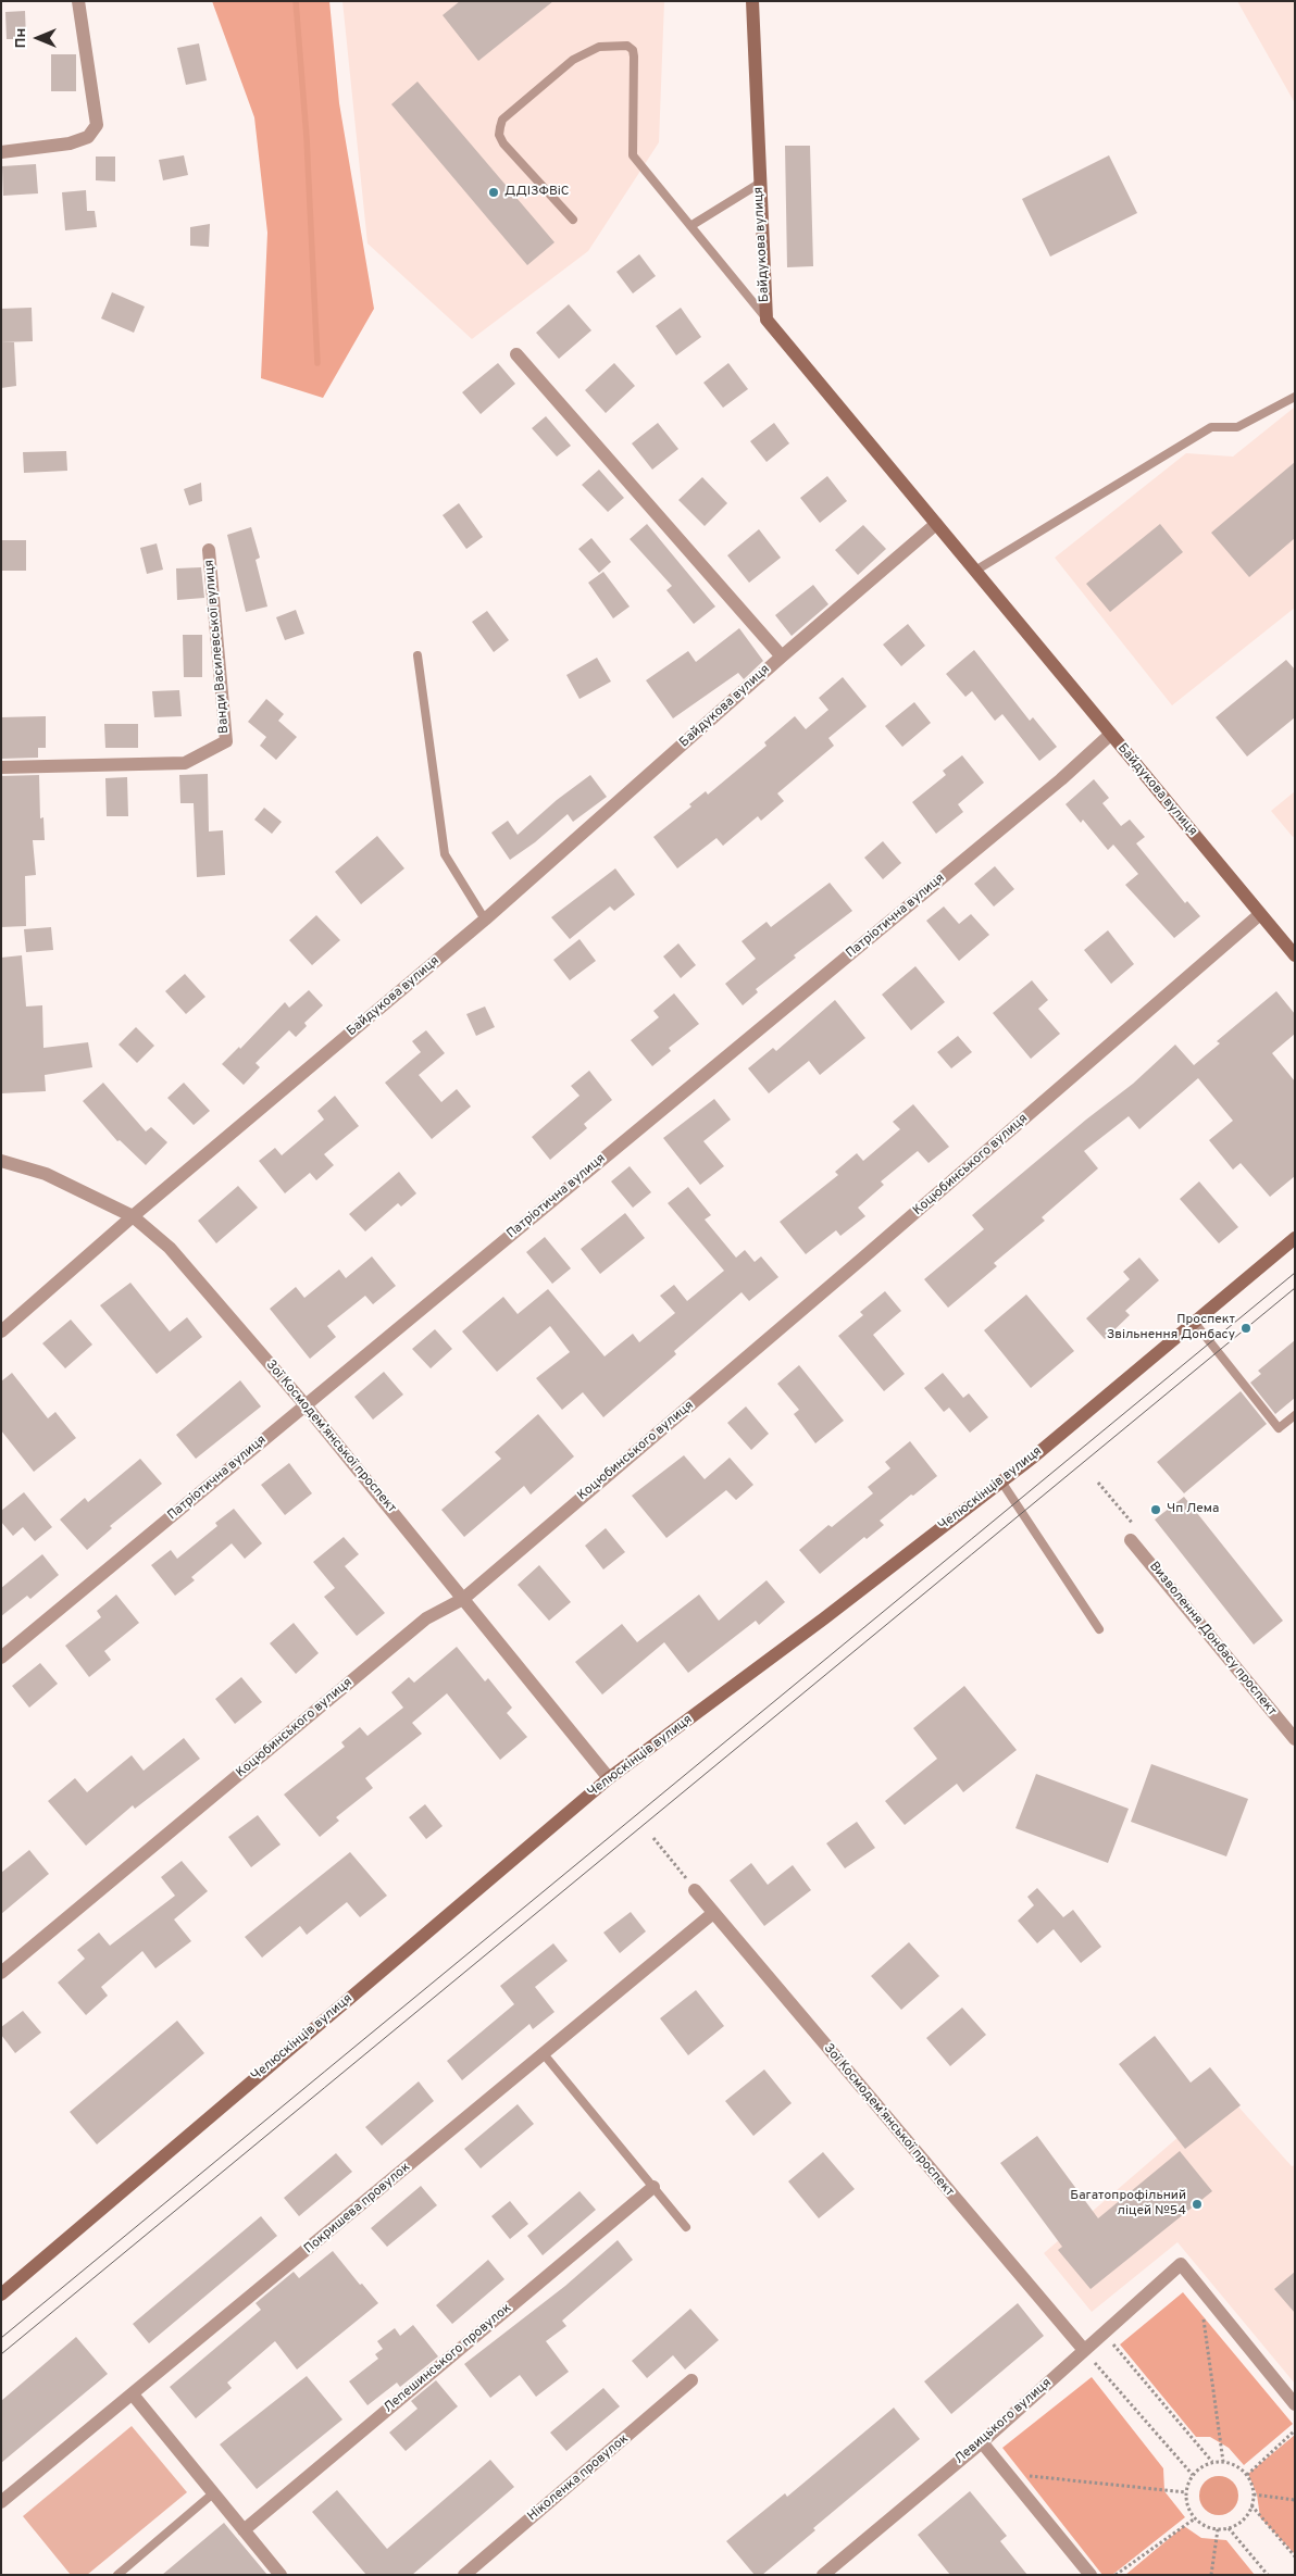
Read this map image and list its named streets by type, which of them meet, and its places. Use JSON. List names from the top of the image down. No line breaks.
{"streets":{"main road":["Байдукова вулиця","Челюскінців вулиця"],"street":["Ванди Василевської вулиця","Патріотична вулиця","Коцюбинського вулиця","Зої Космодем’янської проспект","Визволення Донбасу проспект","Покришева провулок","Лепешинського провулок","Левицького вулиця","Ніколенка провулок"]},"crossings":[["Байдукова вулиця","Патріотична вулиця"],["Байдукова вулиця","Коцюбинського вулиця"],["Байдукова вулиця","Зої Космодем’янської проспект"],["Патріотична вулиця","Зої Космодем’янської проспект"],["Коцюбинського вулиця","Зої Космодем’янської проспект"],["Зої Космодем’янської проспект","Челюскінців вулиця"],["Зої Космодем’янської проспект","Покришева провулок"],["Зої Космодем’янської проспект","Левицького вулиця"]],"places":["ДДІЗФВіС","Проспект Звільнення Донбасу","Чп Лема","Багатопрофільний ліцей №54"],"north":"left"}
